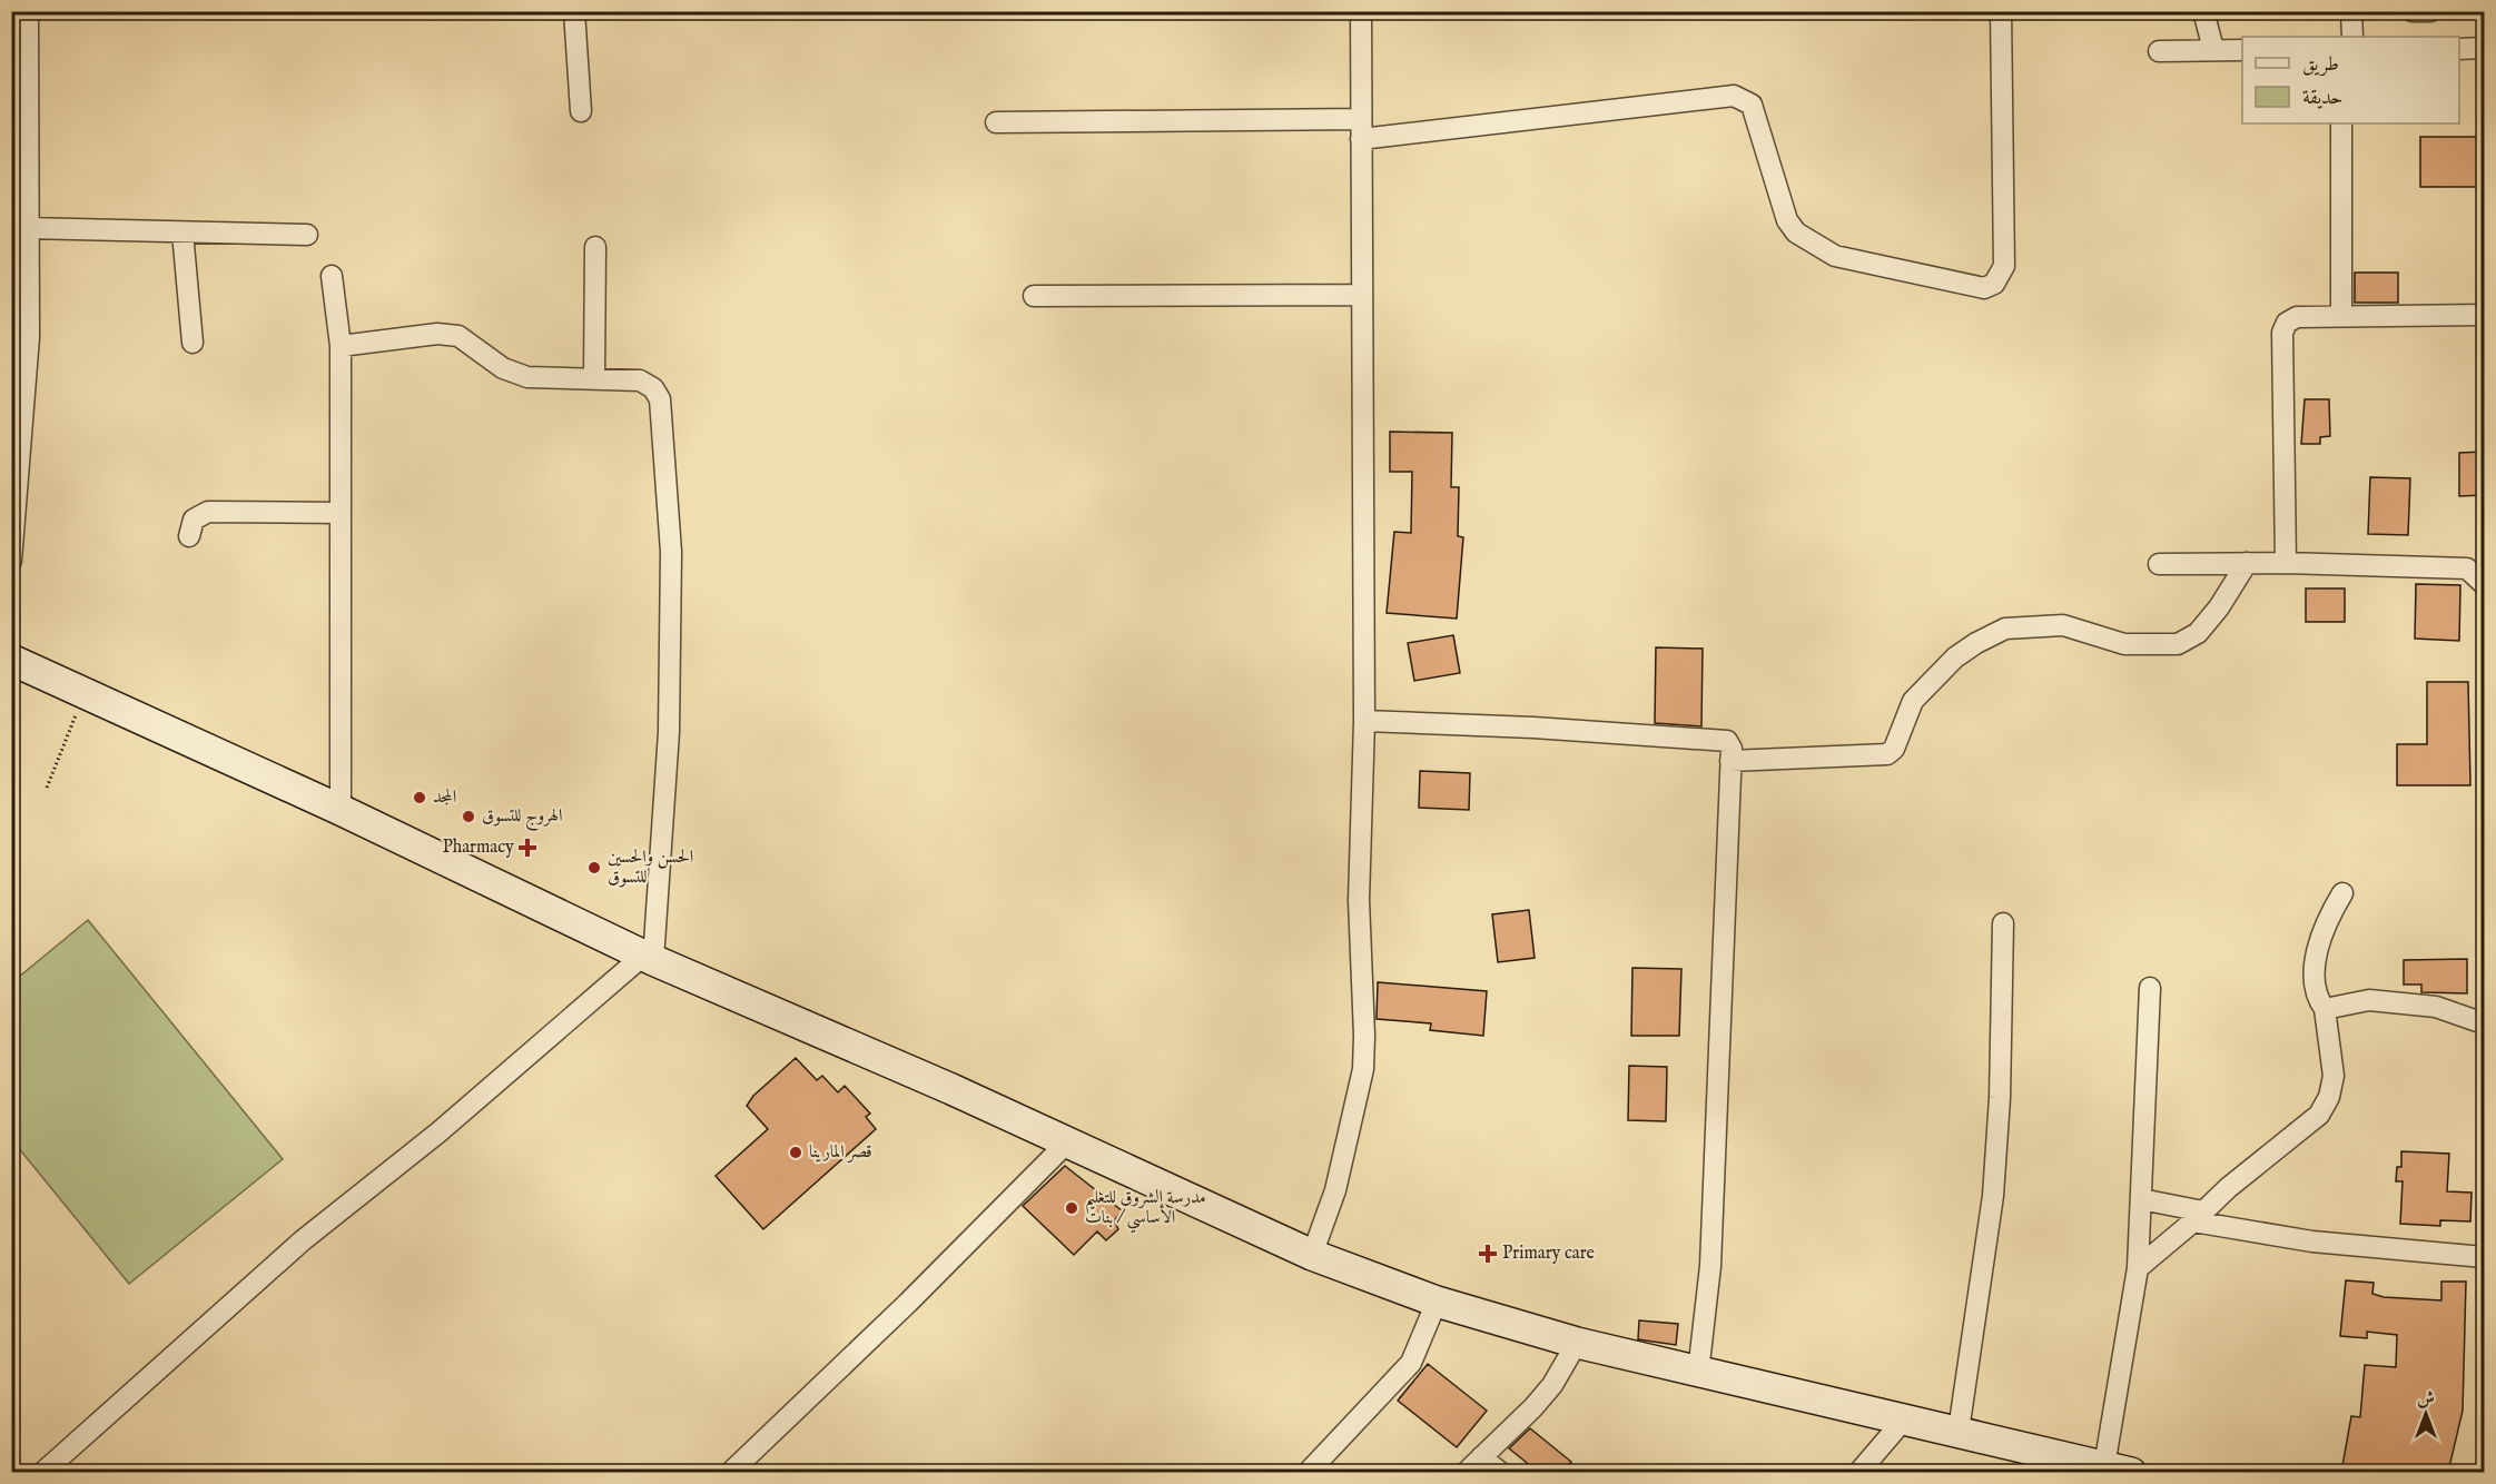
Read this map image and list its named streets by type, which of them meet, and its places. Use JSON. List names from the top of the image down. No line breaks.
{"places":{"other":["المجد","الهروج للتسوق","الحسن والحسين للتسوق","قصر المارينا","مدرسة الشروق للتعليم الأساسي / بنات"],"health":["Pharmacy","Primary care"]},"legend":["طريق","حديقة"],"north":"top"}
